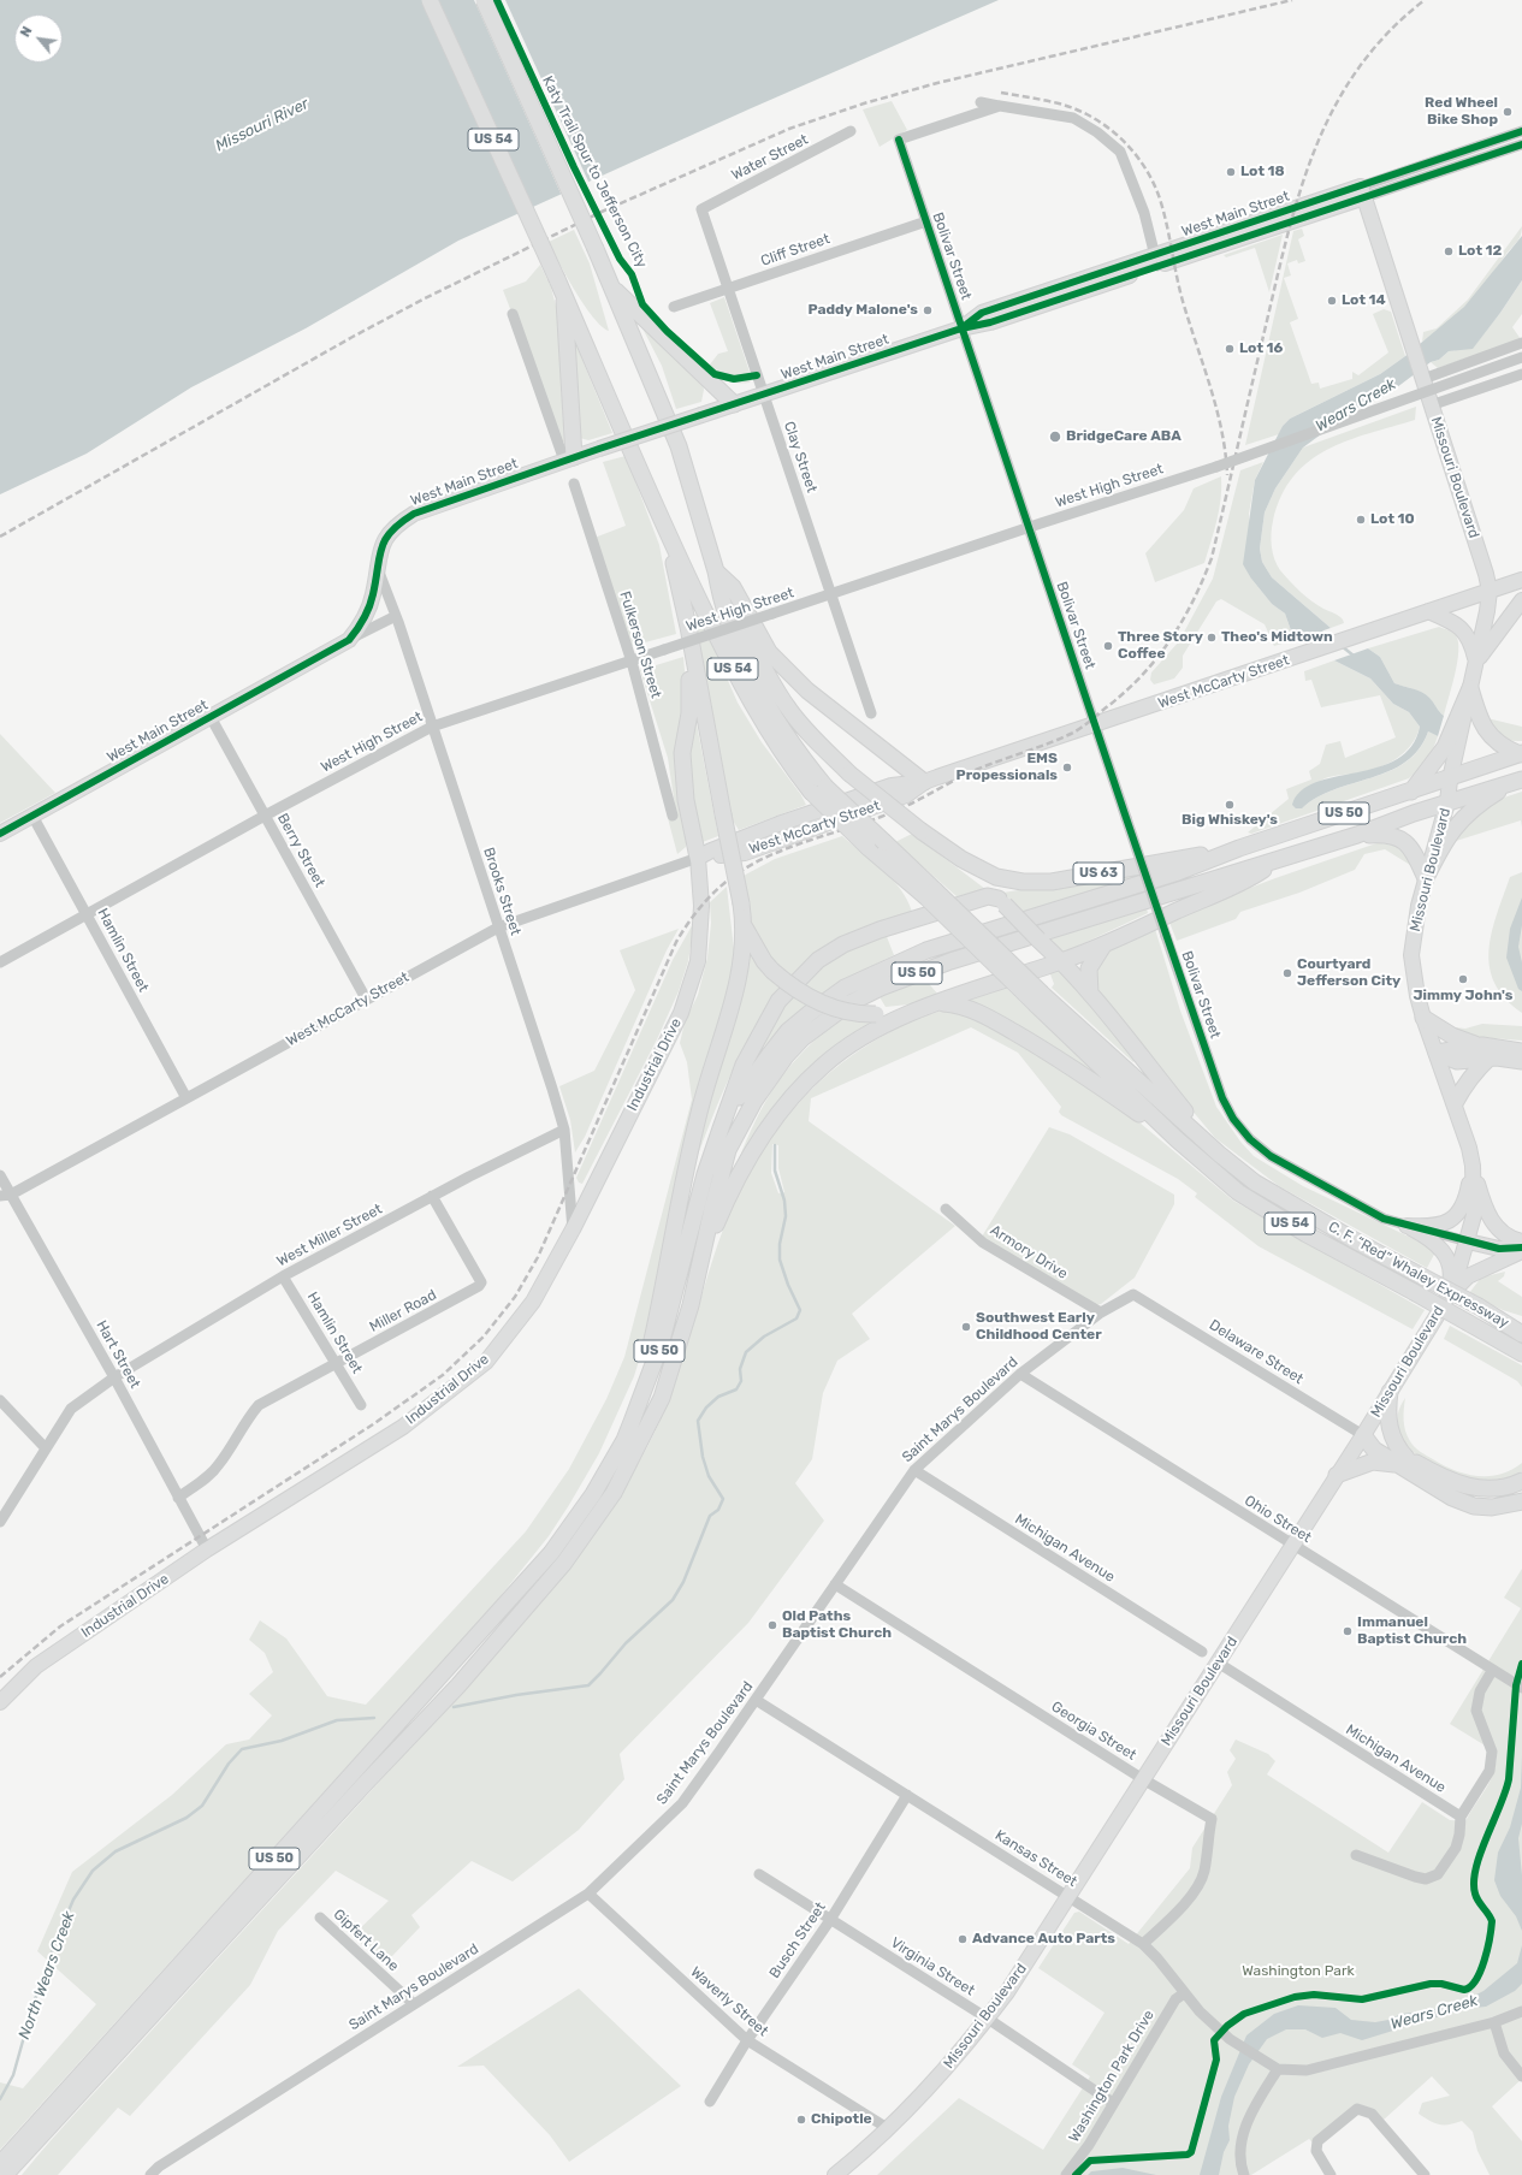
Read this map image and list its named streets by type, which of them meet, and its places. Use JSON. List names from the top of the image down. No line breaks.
{"streets":{"highway":["US 54","US 50","US 63","C. F. “Red” Whaley Expressway"],"main road":["West Main Street","Missouri Boulevard","West McCarty Street","Industrial Drive"],"street":["Water Street","Cliff Street","Bolivar Street","Clay Street","West High Street","Fulkerson Street","Berry Street","Brooks Street","Hamlin Street","West Miller Street","Armory Drive","Miller Road","Delaware Street","Hart Street","Saint Marys Boulevard","Ohio Street","Michigan Avenue","Georgia Street","Kansas Street","Gipfert Lane","Busch Street","Virginia Street","Waverly Street","Washington Park Drive"],"cycle path":["Katy Trail Spur to Jefferson City"]},"crossings":[["US 54","US 63"],["US 54","C. F. “Red” Whaley Expressway"],["Water Street","Clay Street"],["West Main Street","Bolivar Street"],["West Main Street","Clay Street"],["West Main Street","Missouri Boulevard"],["West Main Street","Berry Street"],["West Main Street","Brooks Street"],["West Main Street","Hamlin Street"],["Cliff Street","Bolivar Street"],["Cliff Street","Clay Street"],["Bolivar Street","Missouri Boulevard"],["Bolivar Street","West High Street"],["Bolivar Street","West McCarty Street"],["Clay Street","West High Street"],["Missouri Boulevard","West McCarty Street"],["Missouri Boulevard","US 50"],["Missouri Boulevard","Delaware Street"],["Missouri Boulevard","Ohio Street"],["Missouri Boulevard","Michigan Avenue"],["Missouri Boulevard","Georgia Street"],["Missouri Boulevard","Kansas Street"],["Missouri Boulevard","Virginia Street"],["Missouri Boulevard","Waverly Street"],["West High Street","Fulkerson Street"],["West High Street","Berry Street"],["West High Street","Brooks Street"],["West High Street","Hamlin Street"],["West McCarty Street","Berry Street"],["West McCarty Street","Brooks Street"],["West McCarty Street","Hamlin Street"],["West McCarty Street","Industrial Drive"],["West McCarty Street","Hart Street"],["US 50","US 63"],["Brooks Street","Industrial Drive"],["Brooks Street","West Miller Street"],["Hamlin Street","West Miller Street"],["Hamlin Street","Miller Road"],["Industrial Drive","Hart Street"],["West Miller Street","Miller Road"],["West Miller Street","Hart Street"],["Armory Drive","Saint Marys Boulevard"],["Delaware Street","Saint Marys Boulevard"],["Saint Marys Boulevard","Ohio Street"],["Saint Marys Boulevard","Michigan Avenue"],["Saint Marys Boulevard","Georgia Street"],["Saint Marys Boulevard","Kansas Street"],["Saint Marys Boulevard","Gipfert Lane"],["Saint Marys Boulevard","Waverly Street"],["Georgia Street","Kansas Street"],["Kansas Street","Busch Street"],["Kansas Street","Washington Park Drive"],["Busch Street","Virginia Street"],["Busch Street","Waverly Street"],["Virginia Street","Washington Park Drive"]],"water":["Missouri River","Wears Creek","North Wears Creek"],"parks":["Washington Park"],"places":["Red Wheel Bike Shop","Lot 18","Lot 12","Lot 14","Paddy Malone's","Lot 16","BridgeCare ABA","Lot 10","Theo's Midtown","Three Story Coffee","EMS Propessionals","Big Whiskey's","Courtyard Jefferson City","Jimmy John's","Southwest Early Childhood Center","Old Paths Baptist Church","Immanuel Baptist Church","Advance Auto Parts","Chipotle"],"north":"top left"}
